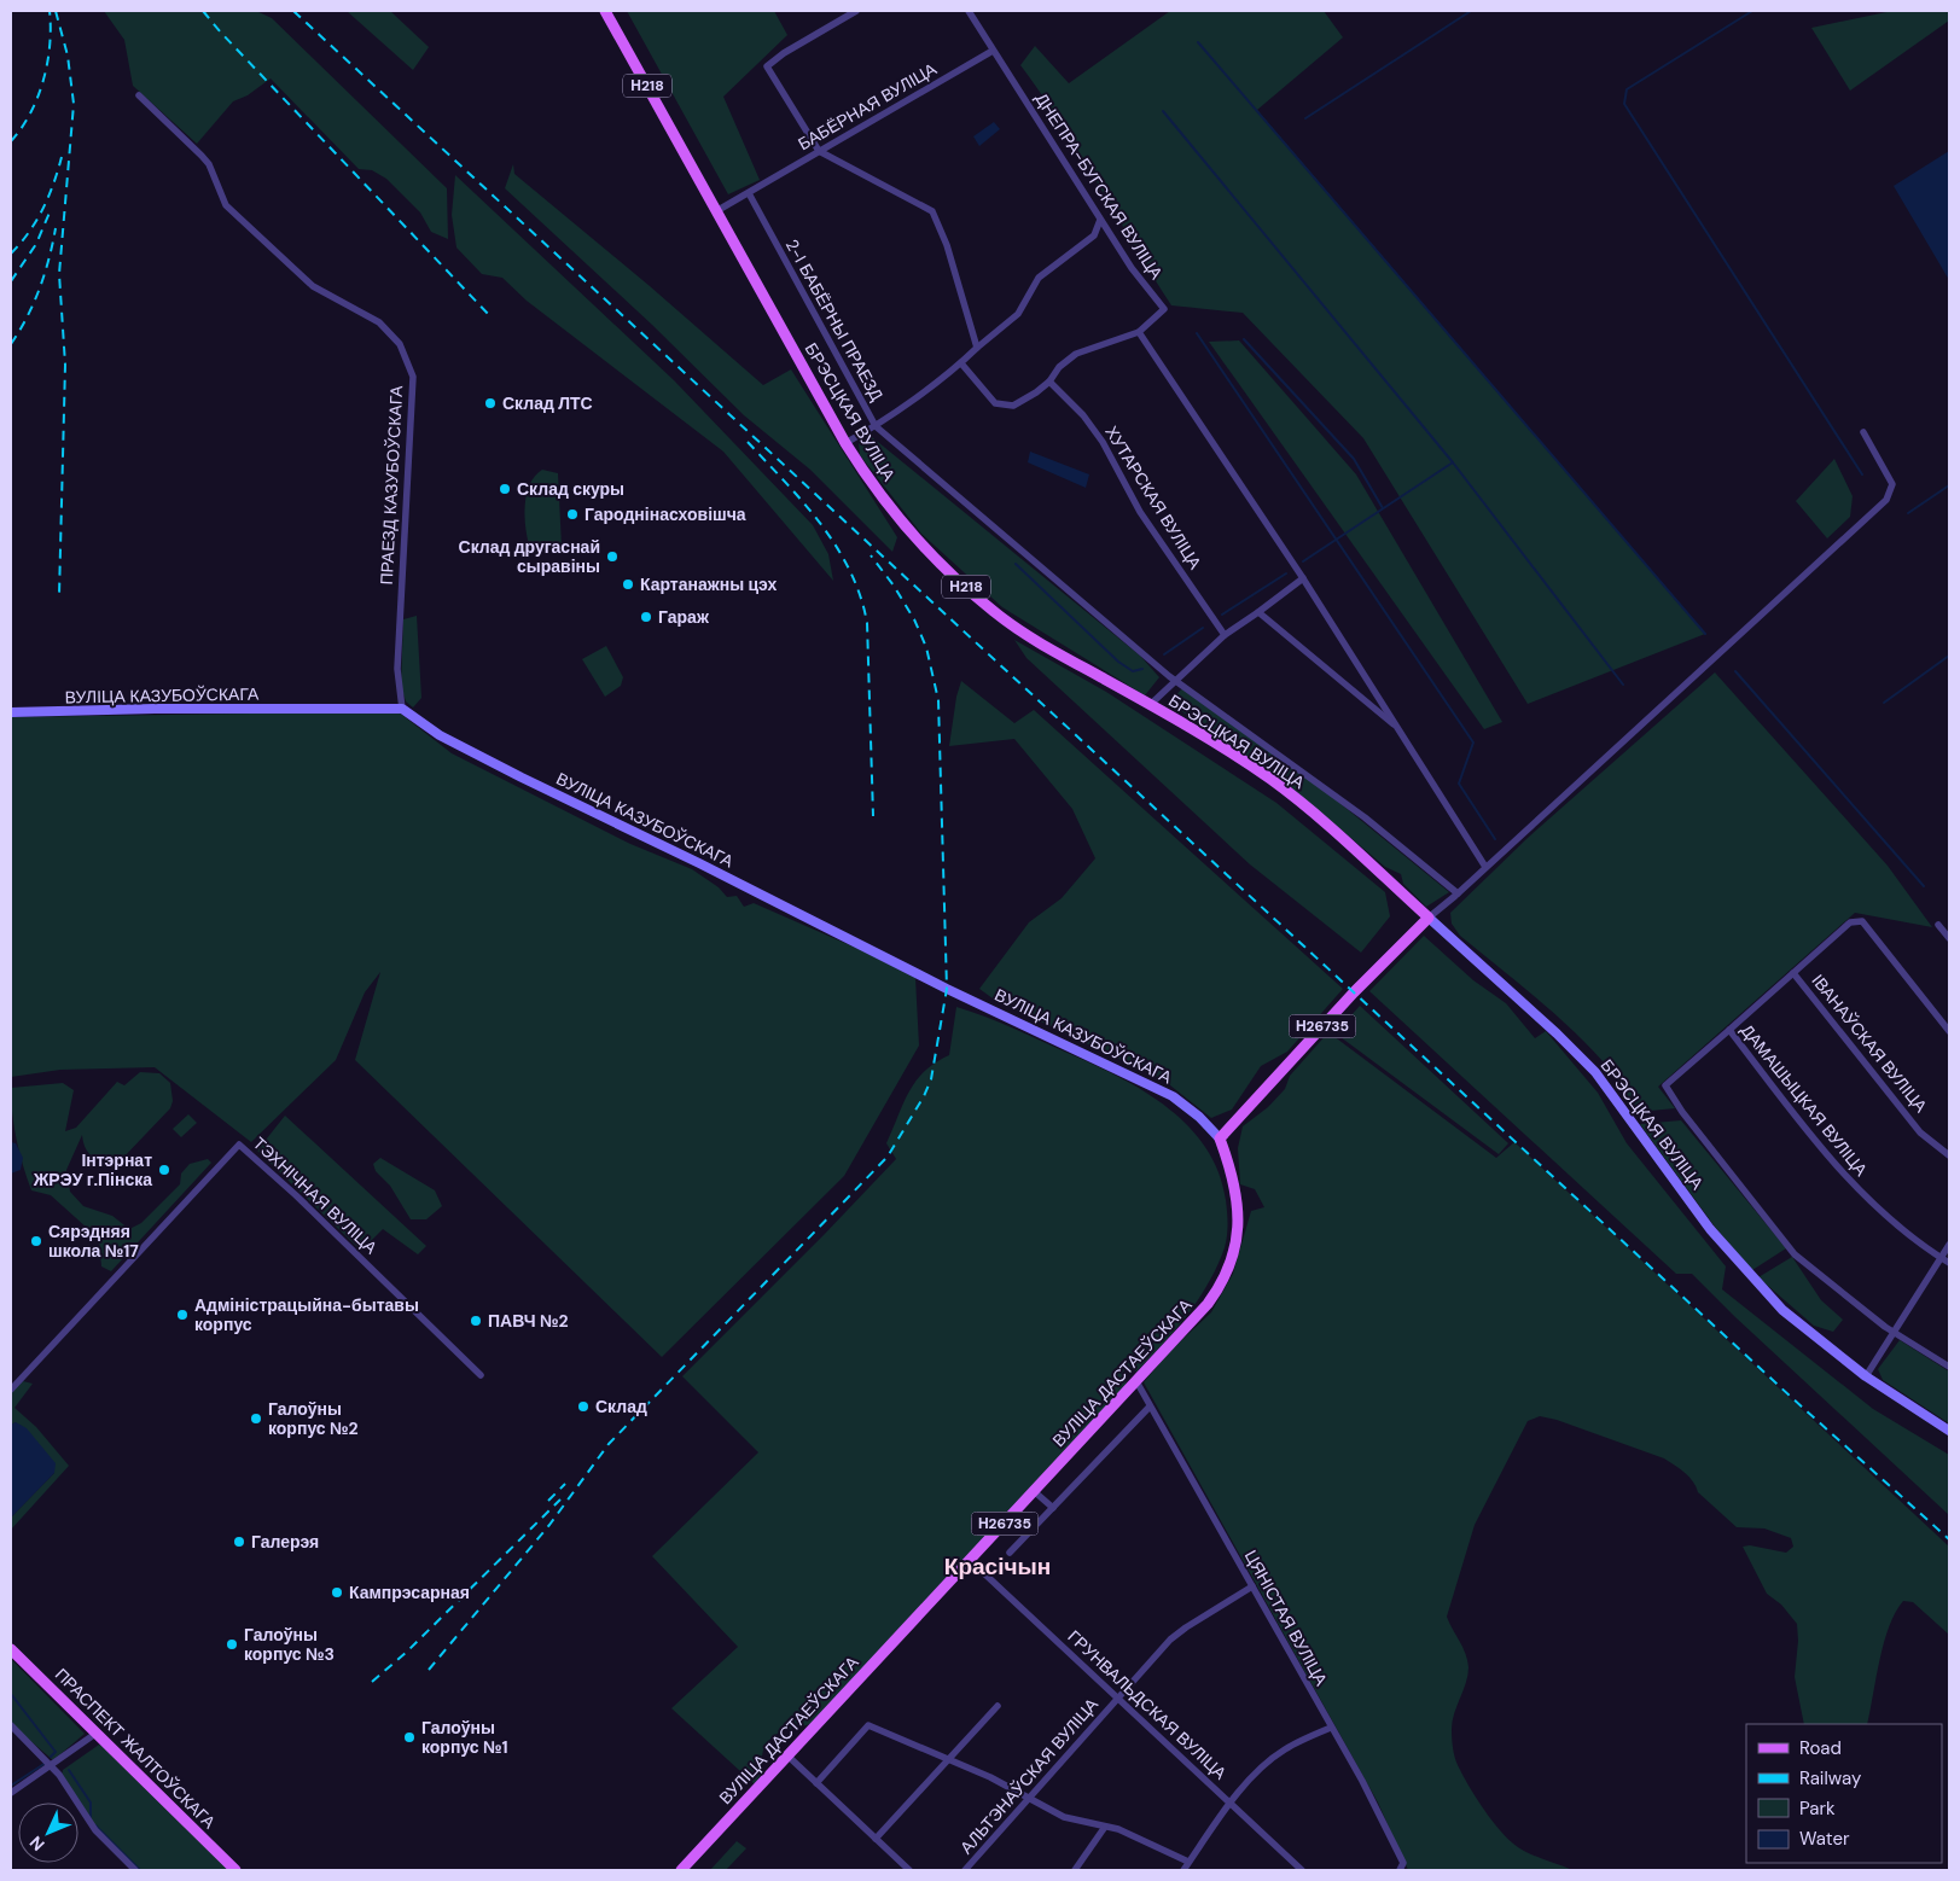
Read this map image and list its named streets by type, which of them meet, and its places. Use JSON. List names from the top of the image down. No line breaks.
{"streets":{"main road":["Н218","БРЭСЦКАЯ ВУЛІЦА","Н26735","ВУЛІЦА ДАСТАЕЎСКАГА","ПРАСПЕКТ ЖАЛТОЎСКАГА"],"street":["БАБЁРНАЯ ВУЛІЦА","ДНЕПРА-БУГСКАЯ ВУЛІЦА","2-І БАБЁРНЫ ПРАЕЗД","ПРАЕЗД КАЗУБОЎСКАГА","ХУТАРСКАЯ ВУЛІЦА","ВУЛІЦА КАЗУБОЎСКАГА","ІВАНАЎСКАЯ ВУЛІЦА","ДАМАШЫЦКАЯ ВУЛІЦА","ТЭХНІЧНАЯ ВУЛІЦА","ЦЯНІСТАЯ ВУЛІЦА","ГРУНВАЛЬДСКАЯ ВУЛІЦА","АЛЬТЭНАЎСКАЯ ВУЛІЦА"]},"crossings":[["БАБЁРНАЯ ВУЛІЦА","ДНЕПРА-БУГСКАЯ ВУЛІЦА"],["БАБЁРНАЯ ВУЛІЦА","2-І БАБЁРНЫ ПРАЕЗД"],["БАБЁРНАЯ ВУЛІЦА","БРЭСЦКАЯ ВУЛІЦА"],["ДНЕПРА-БУГСКАЯ ВУЛІЦА","2-І БАБЁРНЫ ПРАЕЗД"],["ДНЕПРА-БУГСКАЯ ВУЛІЦА","ХУТАРСКАЯ ВУЛІЦА"],["БРЭСЦКАЯ ВУЛІЦА","Н26735"],["БРЭСЦКАЯ ВУЛІЦА","ДАМАШЫЦКАЯ ВУЛІЦА"],["ПРАЕЗД КАЗУБОЎСКАГА","ВУЛІЦА КАЗУБОЎСКАГА"],["ВУЛІЦА КАЗУБОЎСКАГА","Н26735"],["ВУЛІЦА КАЗУБОЎСКАГА","ВУЛІЦА ДАСТАЕЎСКАГА"],["Н26735","ВУЛІЦА ДАСТАЕЎСКАГА"],["ВУЛІЦА ДАСТАЕЎСКАГА","ЦЯНІСТАЯ ВУЛІЦА"],["ВУЛІЦА ДАСТАЕЎСКАГА","ГРУНВАЛЬДСКАЯ ВУЛІЦА"],["ЦЯНІСТАЯ ВУЛІЦА","АЛЬТЭНАЎСКАЯ ВУЛІЦА"],["ГРУНВАЛЬДСКАЯ ВУЛІЦА","АЛЬТЭНАЎСКАЯ ВУЛІЦА"]],"districts":["Красічын"],"places":["Склад ЛТС","Склад скуры","Гароднінасховішча","Склад другаснай сыравіны","Картанажны цэх","Гараж","Інтэрнат ЖРЭУ г.Пінска","Сярэдняя школа №17","Адміністрацыйна-бытавы корпус","ПАВЧ №2","Склад","Галоўны корпус №2","Галерэя","Кампрэсарная","Галоўны корпус №3","Галоўны корпус №1"],"legend":["Road","Railway","Park","Water"],"north":"bottom left"}
